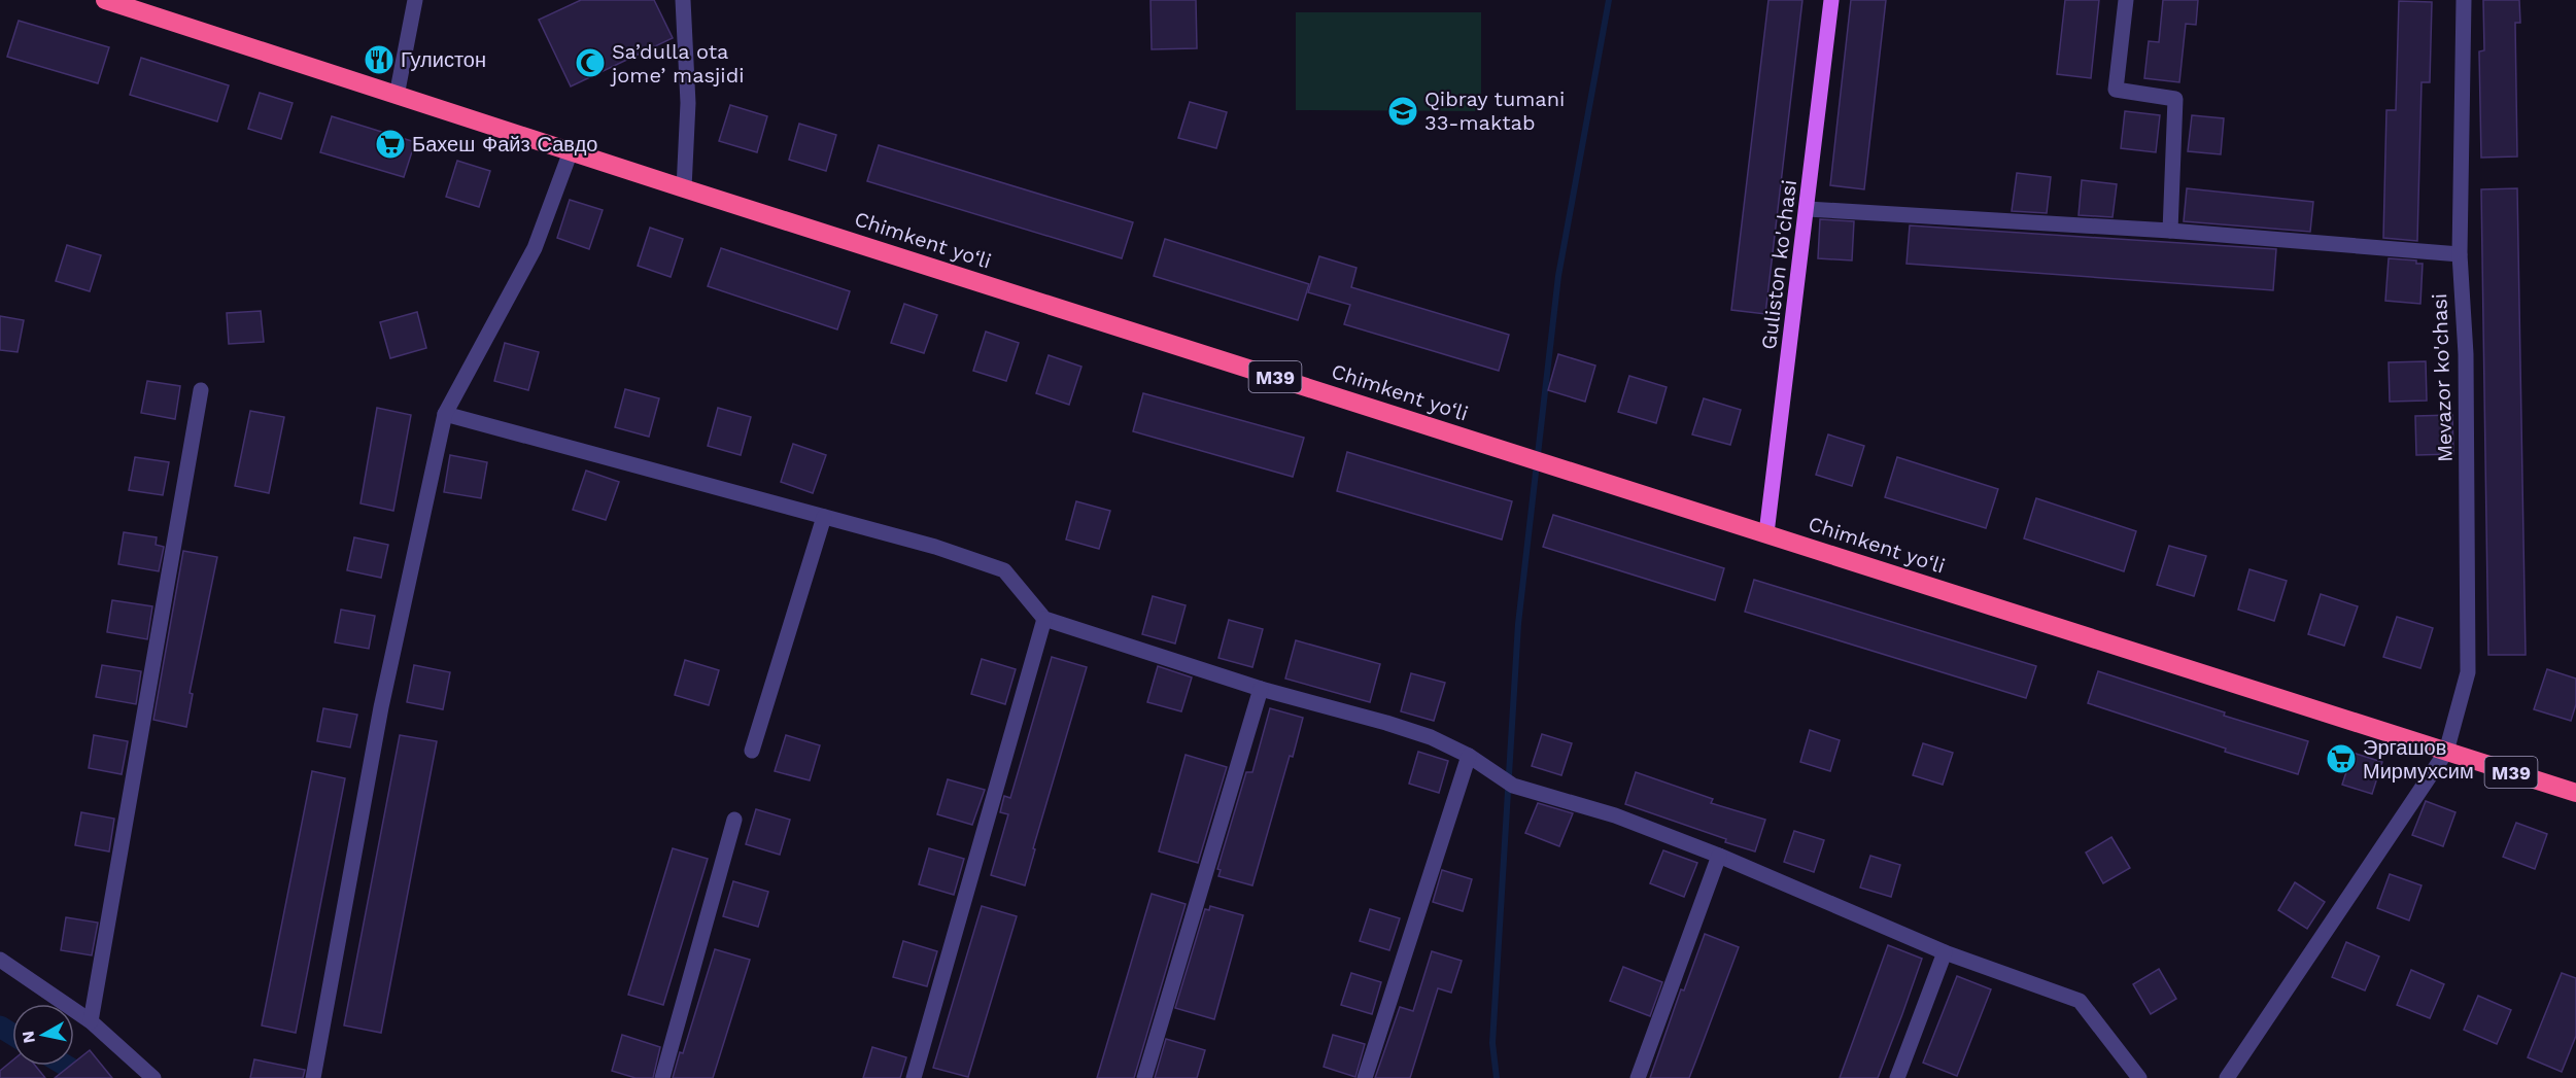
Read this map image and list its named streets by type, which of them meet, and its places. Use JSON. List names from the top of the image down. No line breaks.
{"streets":{"highway":["Chimkent yo‘li","M39"],"main road":["Guliston ko'chasi"],"street":["Mevazor ko'chasi"]},"crossings":[["Chimkent yo‘li","Guliston ko'chasi"],["Chimkent yo‘li","Mevazor ko'chasi"]],"places":{"restaurant":["Гулистон"],"mosque":["Sa’dulla ota jome’ masjidi"],"school or university":["Qibray tumani 33-maktab"],"supermarket":["Бахеш Файз Савдо","Эргашов Мирмухсим"]},"north":"left"}
